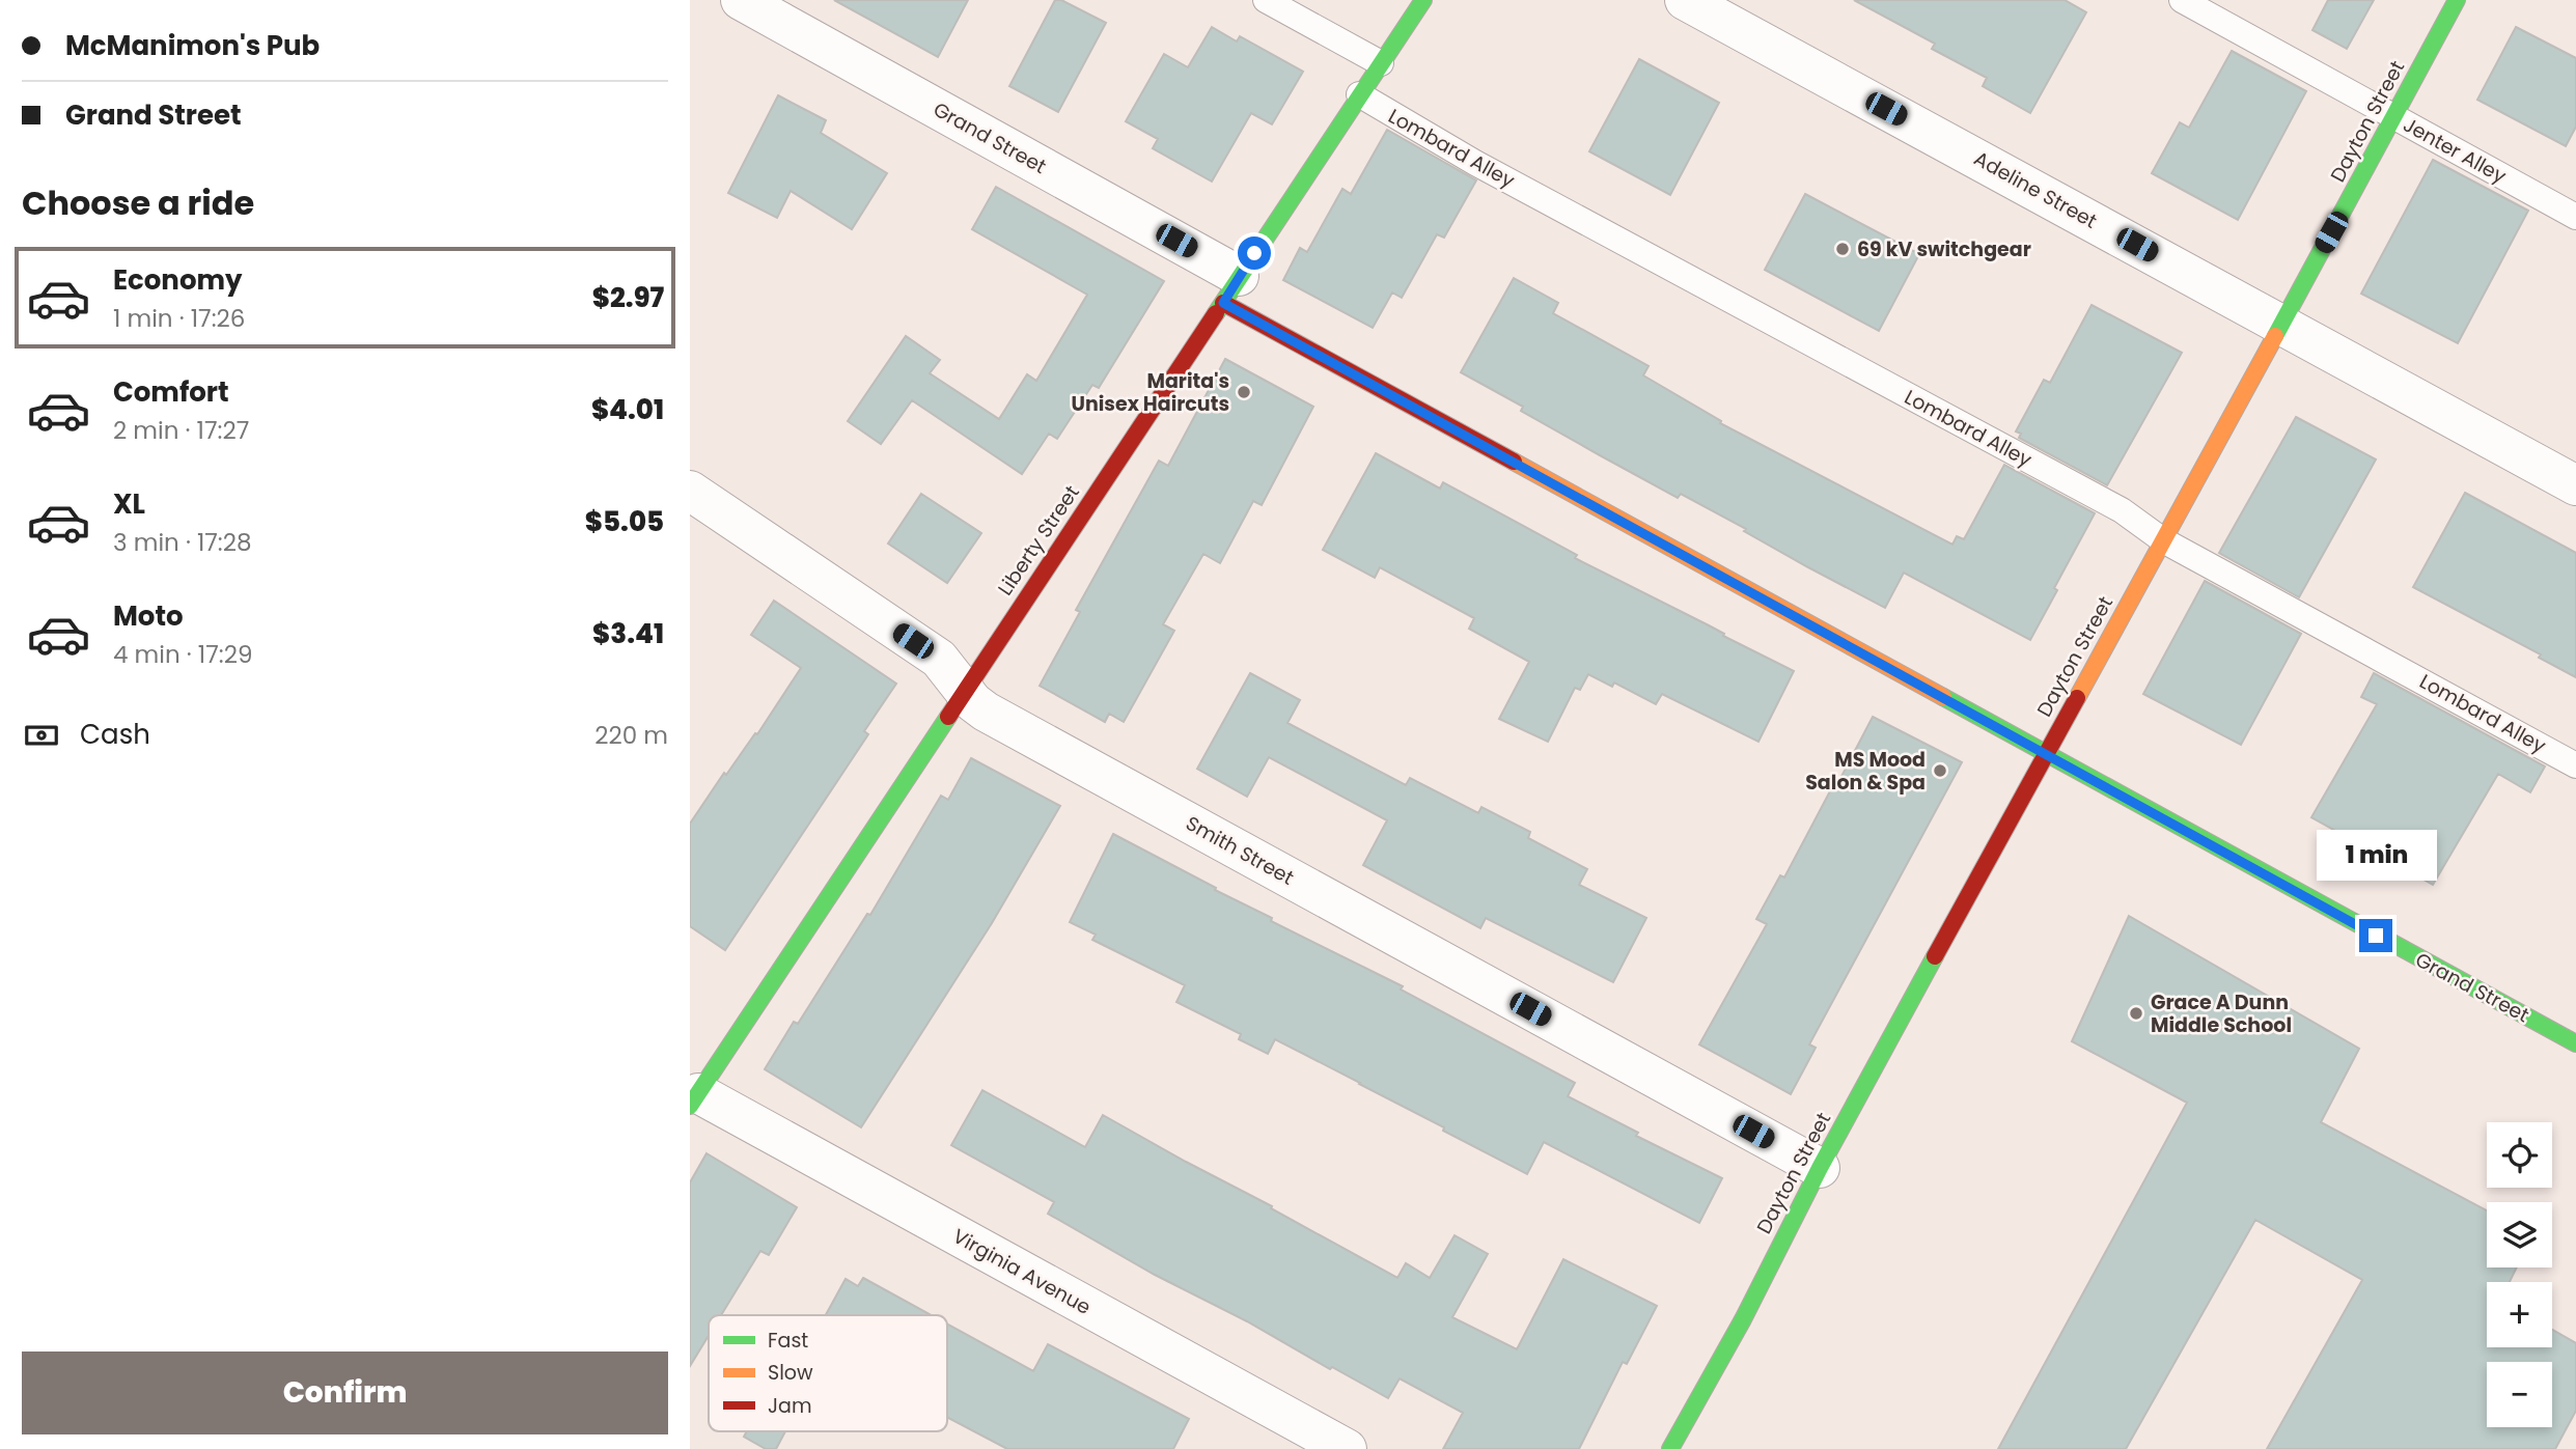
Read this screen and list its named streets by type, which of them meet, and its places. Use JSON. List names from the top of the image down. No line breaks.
{"streets":{"street":["Dayton Street","Grand Street","Adeline Street","Liberty Street","Smith Street","Virginia Avenue"],"lane":["Lombard Alley","Jenter Alley"]},"crossings":[["Dayton Street","Grand Street"],["Dayton Street","Lombard Alley"],["Dayton Street","Jenter Alley"],["Dayton Street","Adeline Street"],["Dayton Street","Smith Street"],["Grand Street","Liberty Street"],["Lombard Alley","Liberty Street"],["Liberty Street","Smith Street"],["Liberty Street","Virginia Avenue"]],"places":["69 kV switchgear","Marita's Unisex Haircuts","MS Mood Salon & Spa","Grace A Dunn Middle School"],"legend":["Fast","Slow","Jam"],"page":{"banner":["McManimon's Pub","Grand Street"],"heading":"Choose a ride","list":[{"name":"Economy","note":"1 min · 17:26","value":"$2.97"},{"name":"Comfort","note":"2 min · 17:27","value":"$4.01"},{"name":"XL","note":"3 min · 17:28","value":"$5.05"},{"name":"Moto","note":"4 min · 17:29","value":"$3.41"}],"pay":["Cash","220 m"],"bubble":"1 min","map_buttons":["+","−"],"buttons":"Confirm"}}
